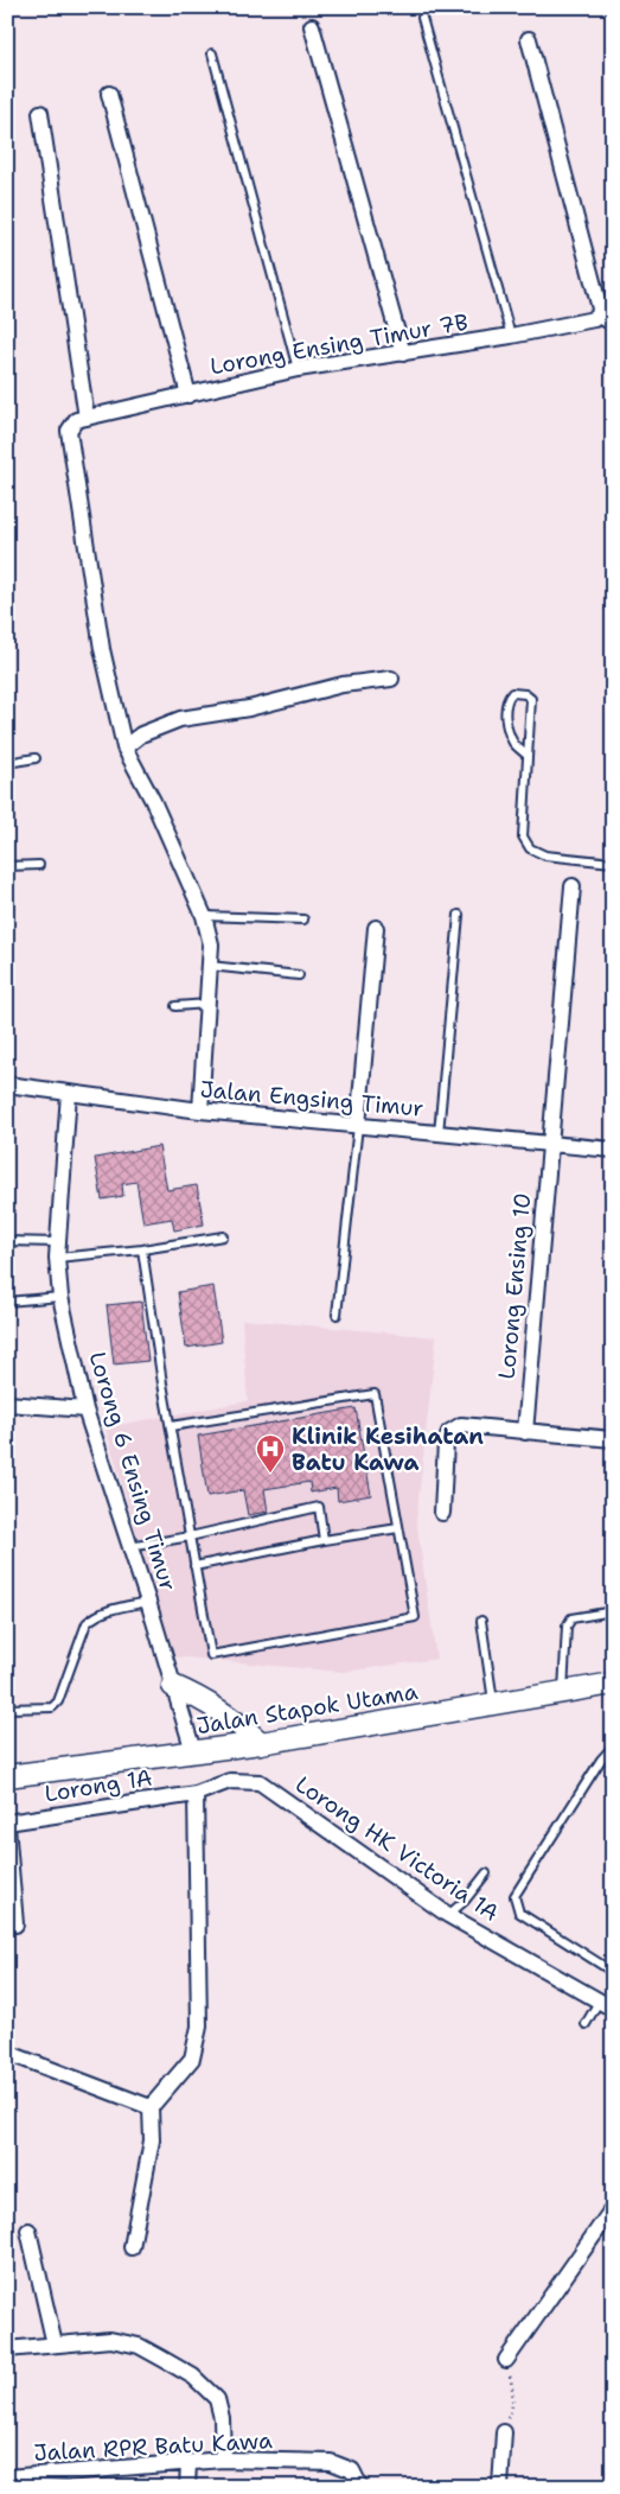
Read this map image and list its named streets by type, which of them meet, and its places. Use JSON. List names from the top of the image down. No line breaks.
{"streets":{"main road":["Jalan Stapok Utama"],"street":["Lorong Ensing Timur 7B","Jalan Engsing Timur","Lorong Ensing 10","Lorong 6 Ensing Timur","Lorong 1A","Lorong HK Victoria 1A","Jalan RPR Batu Kawa"]},"crossings":[["Jalan Engsing Timur","Lorong Ensing 10"],["Jalan Engsing Timur","Lorong 6 Ensing Timur"],["Lorong 6 Ensing Timur","Jalan Stapok Utama"],["Lorong 1A","Lorong HK Victoria 1A"]],"places":{"hospital":["Klinik Kesihatan Batu Kawa"]}}
